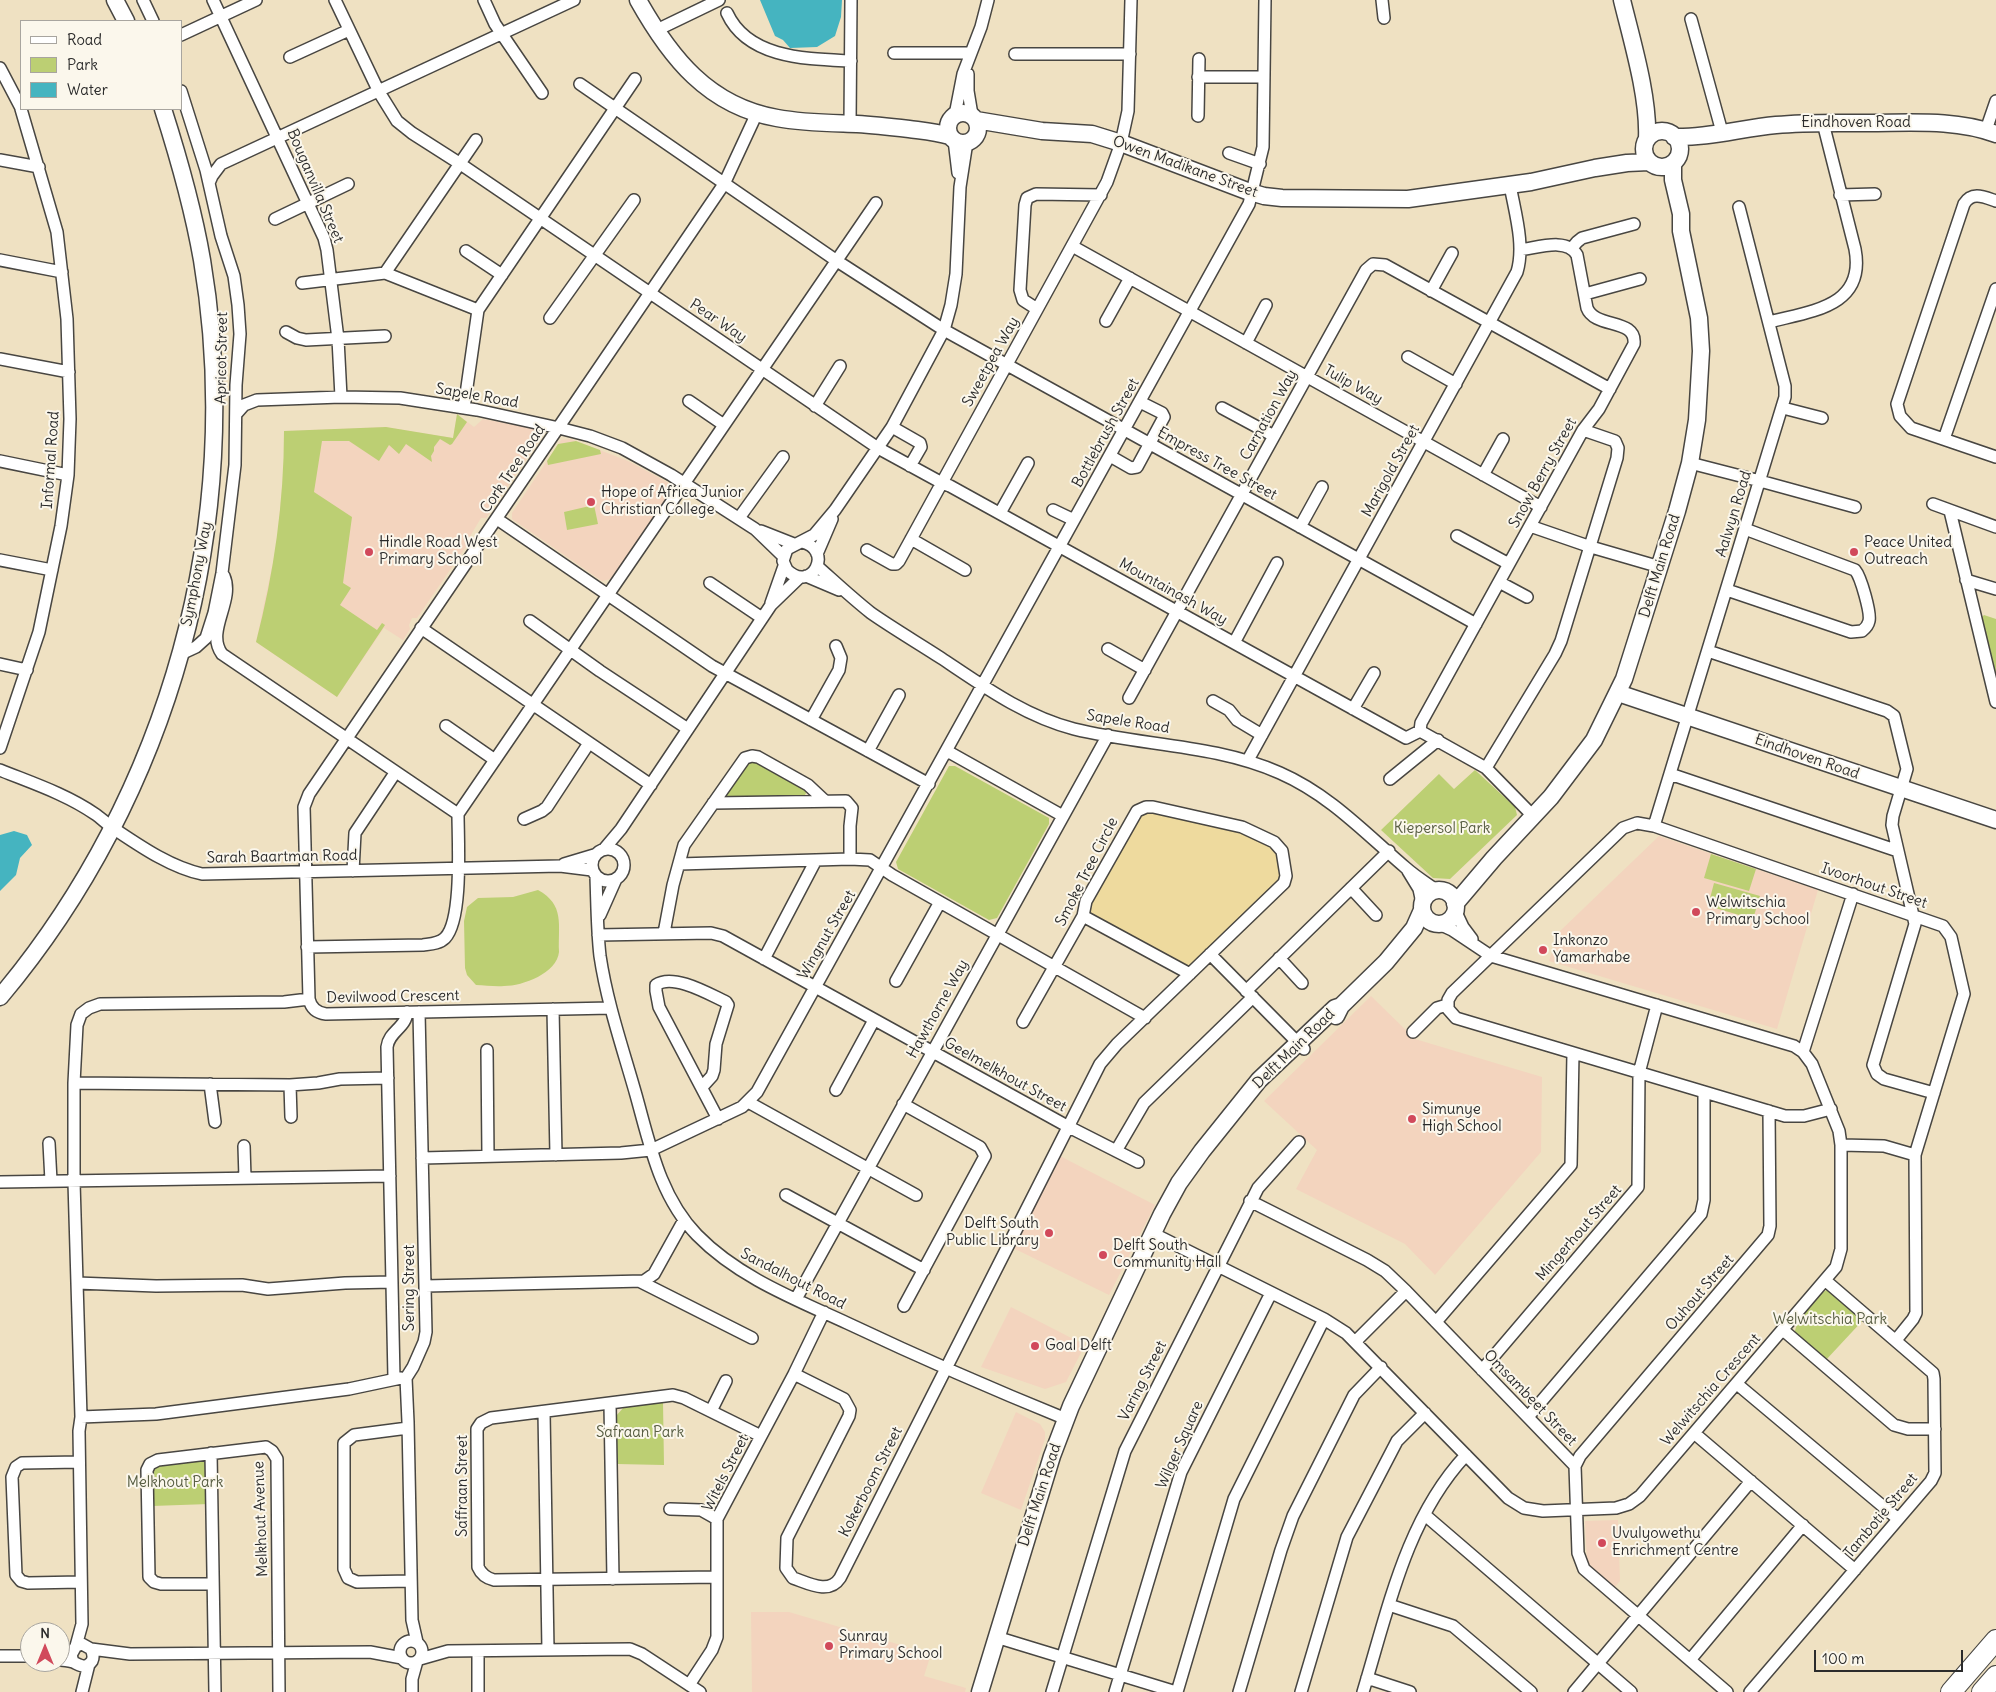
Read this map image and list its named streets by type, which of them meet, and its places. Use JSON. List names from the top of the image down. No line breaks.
{"streets":{"street":["Eindhoven Road","Owen Madikane Street","Bouganvilla Street","Pear Way","Apricot Street","Sweetpea Way","Tulip Way","Sapele Road","Carnation Way","Bottlebrush Street","Informal Road","Empress Tree Street","Cork Tree Road","Marigold Street","Snow Berry Street","Aalwyn Road","Delft Main Road","Symphony Way","Mountainash Way","Sarah Baartman Road","Smoke Tree Circle","Ivoorhout Street","Wingnut Street","Devilwood Crescent","Hawthorne Way","Geelmelkhout Street","Mingerhout Street","Sandalhout Road","Sering Street","Ouhout Street","Varing Street","Welwitschia Crescent","Omsambeet Street","Wilger Square","Witels Street","Kokerboom Street","Saffraan Street","Tambotie Street","Melkhout Avenue"]},"crossings":[["Eindhoven Road","Owen Madikane Street"],["Eindhoven Road","Aalwyn Road"],["Eindhoven Road","Delft Main Road"],["Owen Madikane Street","Sweetpea Way"],["Owen Madikane Street","Bottlebrush Street"],["Owen Madikane Street","Cork Tree Road"],["Owen Madikane Street","Marigold Street"],["Owen Madikane Street","Delft Main Road"],["Bouganvilla Street","Sapele Road"],["Pear Way","Cork Tree Road"],["Pear Way","Mountainash Way"],["Apricot Street","Cork Tree Road"],["Apricot Street","Symphony Way"],["Sweetpea Way","Tulip Way"],["Sweetpea Way","Empress Tree Street"],["Sweetpea Way","Mountainash Way"],["Tulip Way","Carnation Way"],["Tulip Way","Bottlebrush Street"],["Tulip Way","Marigold Street"],["Tulip Way","Snow Berry Street"],["Sapele Road","Bottlebrush Street"],["Sapele Road","Cork Tree Road"],["Sapele Road","Marigold Street"],["Sapele Road","Delft Main Road"],["Sapele Road","Wingnut Street"],["Sapele Road","Hawthorne Way"],["Carnation Way","Empress Tree Street"],["Carnation Way","Marigold Street"],["Carnation Way","Snow Berry Street"],["Carnation Way","Mountainash Way"],["Bottlebrush Street","Empress Tree Street"],["Bottlebrush Street","Mountainash Way"],["Bottlebrush Street","Wingnut Street"],["Empress Tree Street","Cork Tree Road"],["Empress Tree Street","Marigold Street"],["Empress Tree Street","Snow Berry Street"],["Cork Tree Road","Sarah Baartman Road"],["Cork Tree Road","Devilwood Crescent"],["Marigold Street","Mountainash Way"],["Aalwyn Road","Ivoorhout Street"],["Delft Main Road","Sandalhout Road"],["Delft Main Road","Welwitschia Crescent"],["Symphony Way","Sarah Baartman Road"],["Sarah Baartman Road","Devilwood Crescent"],["Smoke Tree Circle","Kokerboom Street"],["Ivoorhout Street","Tambotie Street"],["Wingnut Street","Geelmelkhout Street"],["Wingnut Street","Sandalhout Road"],["Wingnut Street","Sering Street"],["Devilwood Crescent","Sandalhout Road"],["Devilwood Crescent","Sering Street"],["Hawthorne Way","Geelmelkhout Street"],["Hawthorne Way","Sandalhout Road"],["Geelmelkhout Street","Sandalhout Road"],["Geelmelkhout Street","Kokerboom Street"],["Mingerhout Street","Omsambeet Street"],["Sandalhout Road","Witels Street"],["Sandalhout Road","Kokerboom Street"],["Ouhout Street","Omsambeet Street"],["Varing Street","Welwitschia Crescent"],["Varing Street","Omsambeet Street"],["Welwitschia Crescent","Omsambeet Street"],["Welwitschia Crescent","Wilger Square"],["Welwitschia Crescent","Tambotie Street"],["Witels Street","Kokerboom Street"],["Witels Street","Saffraan Street"]],"parks":["Kiepersol Park","Welwitschia Park","Safraan Park","Melkhout Park"],"places":["Hope of Africa Junior Christian College","Hindle Road West Primary School","Peace United Outreach","Welwitschia Primary School","Inkonzo Yamarhabe","Simunye High School","Delft South Public Library","Delft South Community Hall","Goal Delft","Uvulyowethu Enrichment Centre","Sunray Primary School"],"legend":["Road","Park","Water"],"scale_bar":"100 m","north":"top"}
